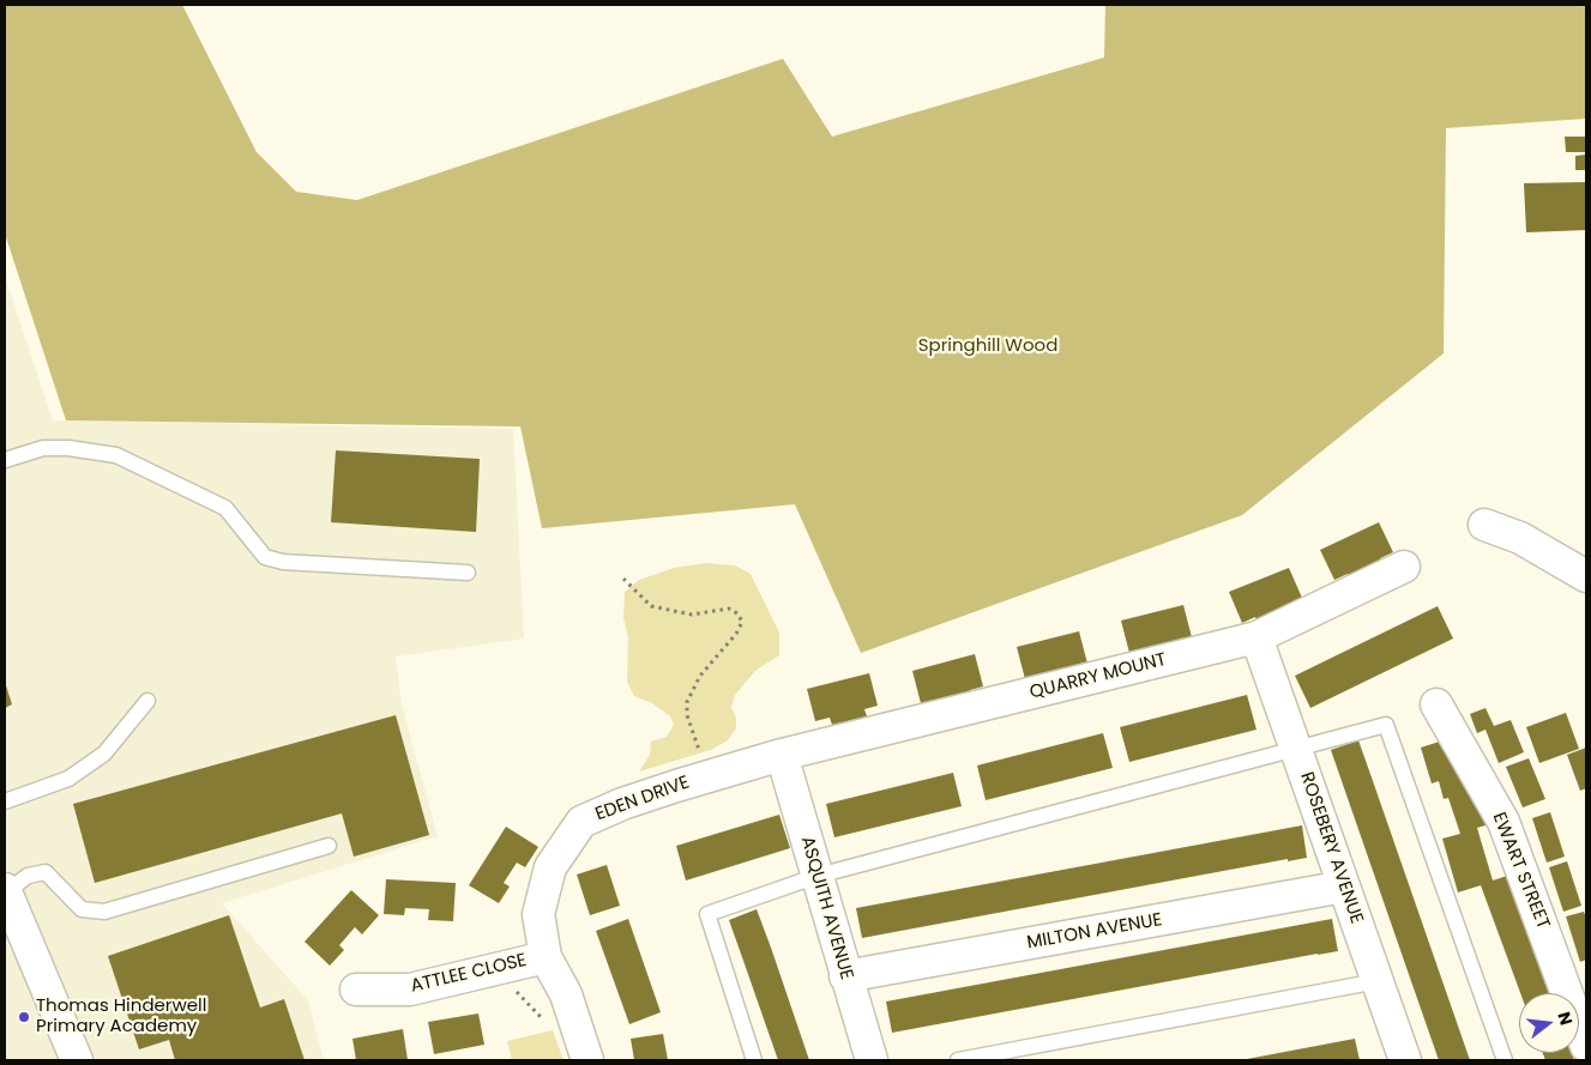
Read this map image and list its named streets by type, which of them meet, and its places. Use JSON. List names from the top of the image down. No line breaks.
{"streets":{"street":["QUARRY MOUNT","EDEN DRIVE","ROSEBERY AVENUE","EWART STREET","ASQUITH AVENUE","MILTON AVENUE","ATTLEE CLOSE"]},"crossings":[["QUARRY MOUNT","EDEN DRIVE"],["QUARRY MOUNT","ROSEBERY AVENUE"],["QUARRY MOUNT","ASQUITH AVENUE"],["EDEN DRIVE","ASQUITH AVENUE"],["EDEN DRIVE","ATTLEE CLOSE"],["ROSEBERY AVENUE","MILTON AVENUE"],["ASQUITH AVENUE","MILTON AVENUE"]],"parks":["Springhill Wood"],"places":["Thomas Hinderwell Primary Academy"],"north":"right"}
